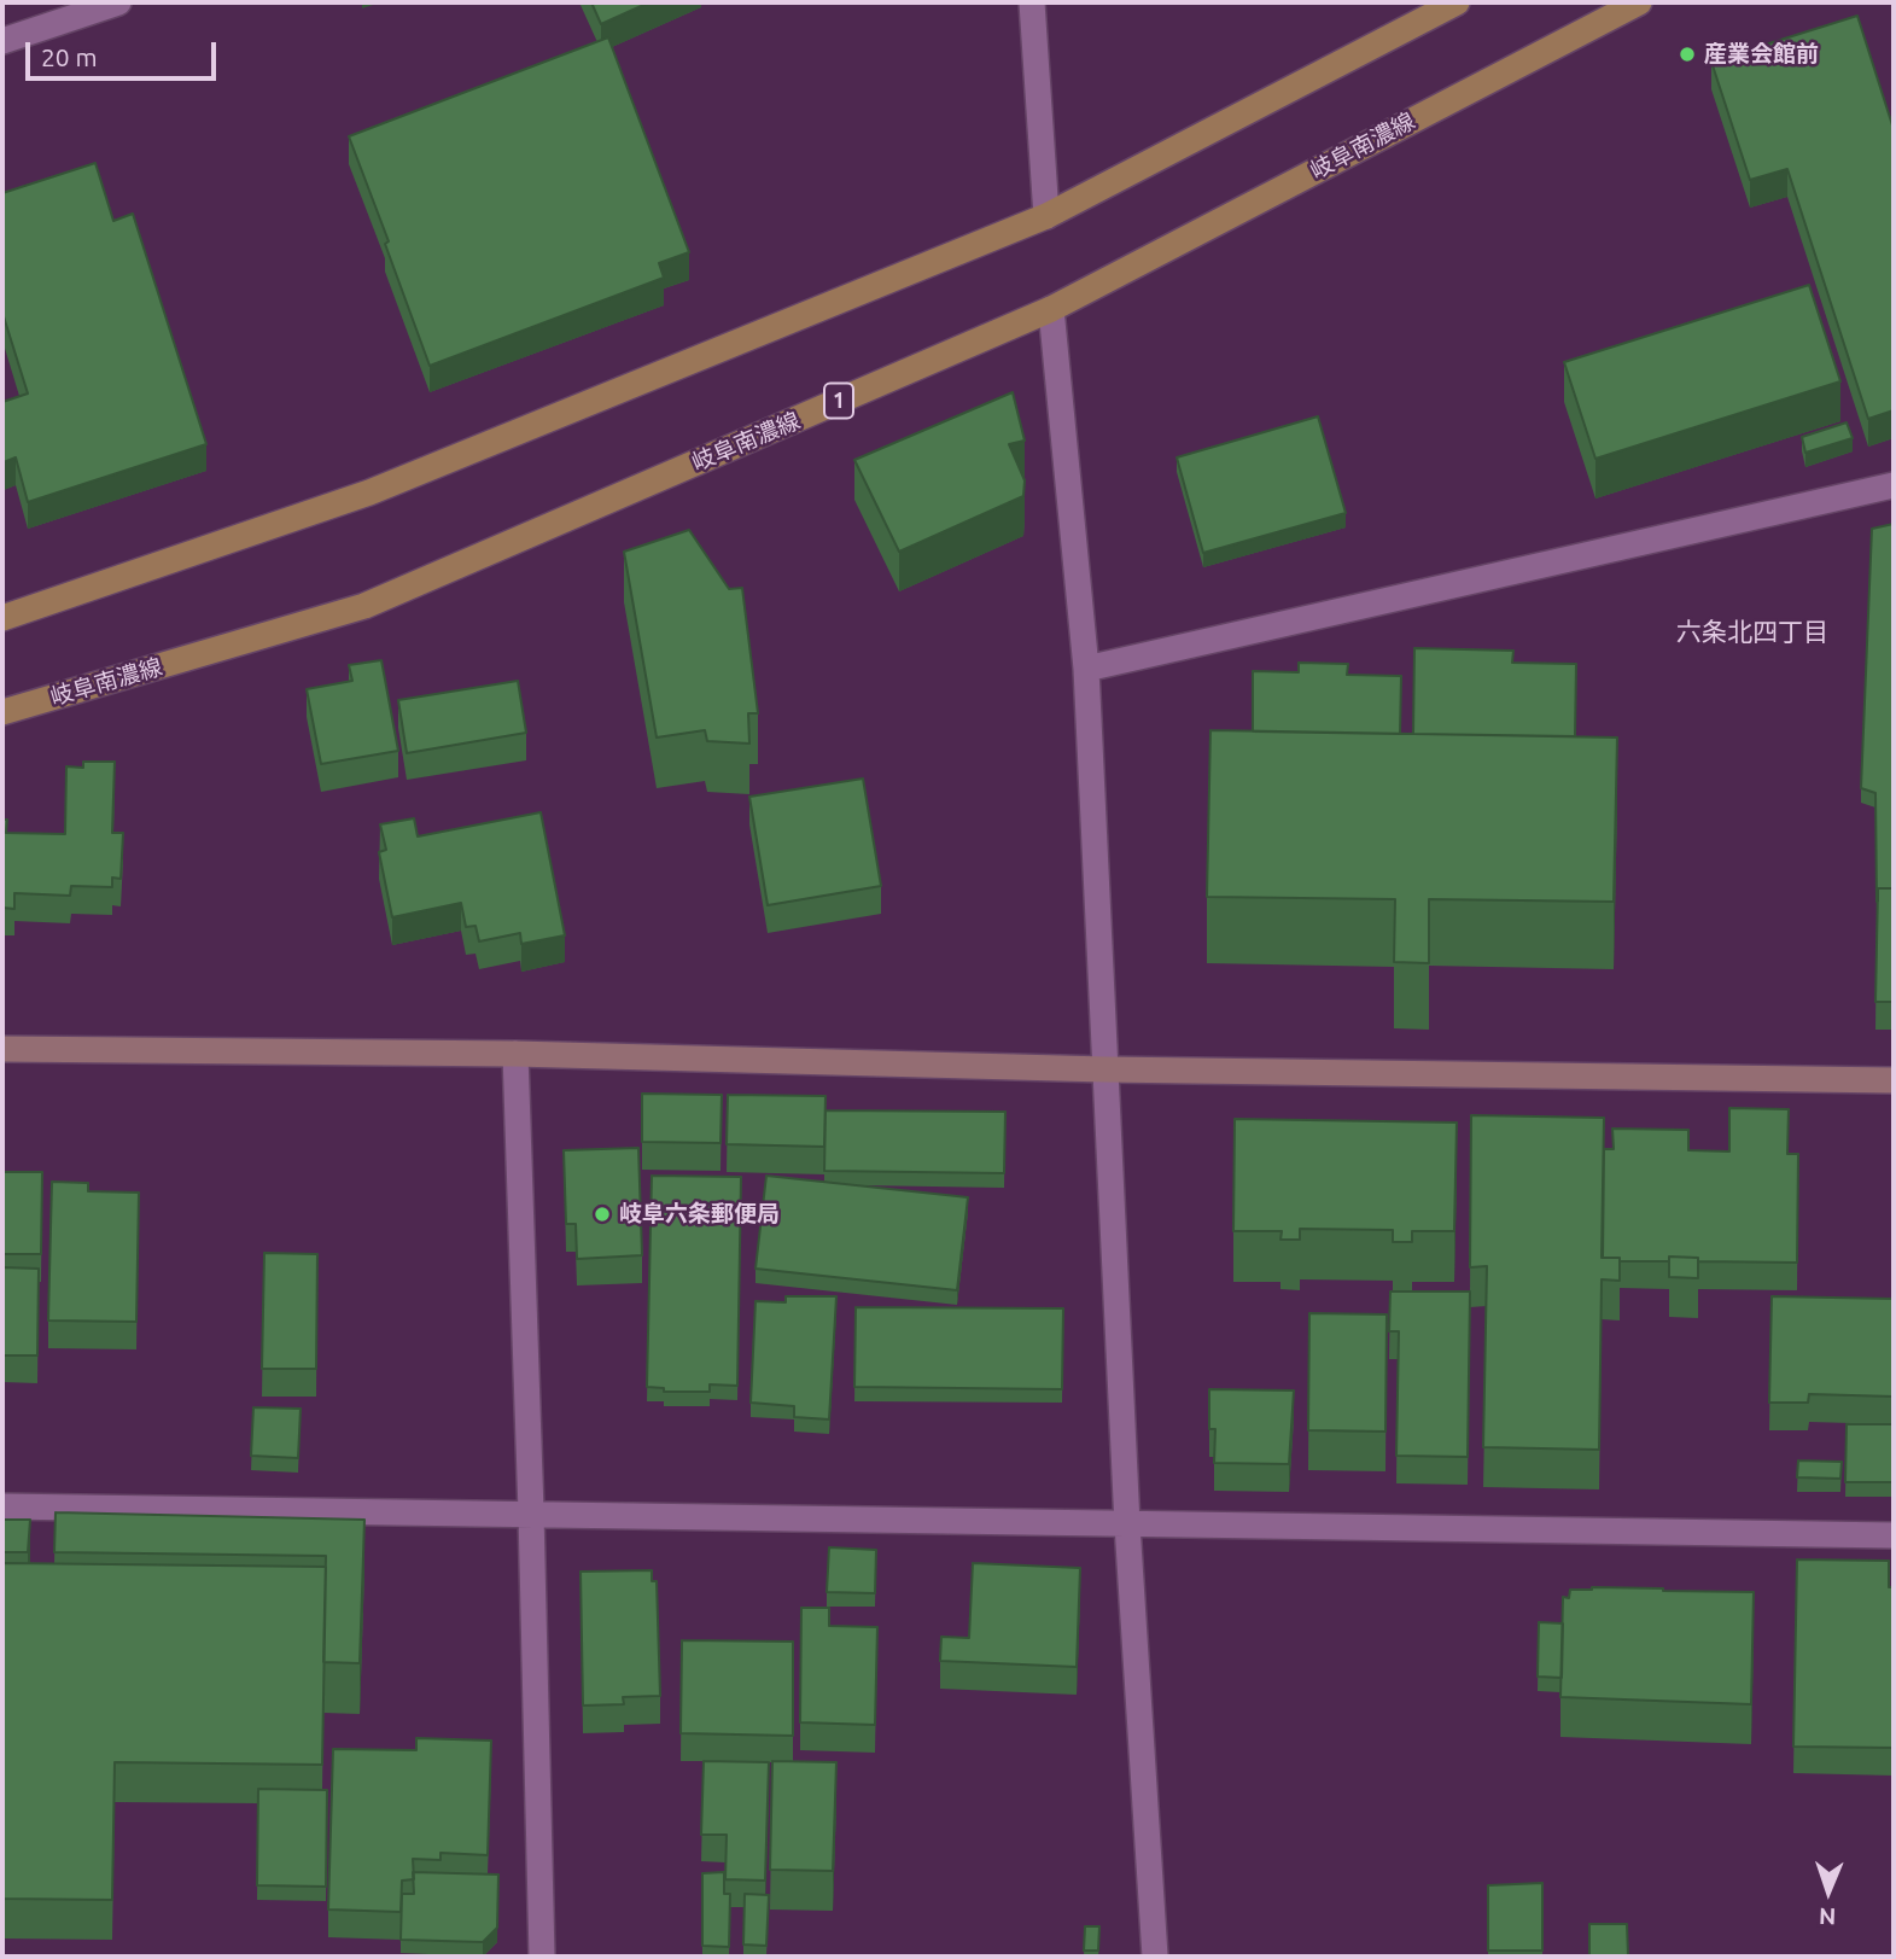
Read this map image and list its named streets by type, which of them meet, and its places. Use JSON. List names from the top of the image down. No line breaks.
{"streets":{"main road":["岐阜南濃線","1"]},"districts":["六条北四丁目"],"places":["産業会館前","岐阜六条郵便局"],"scale_bar":"20 m","north":"bottom"}
